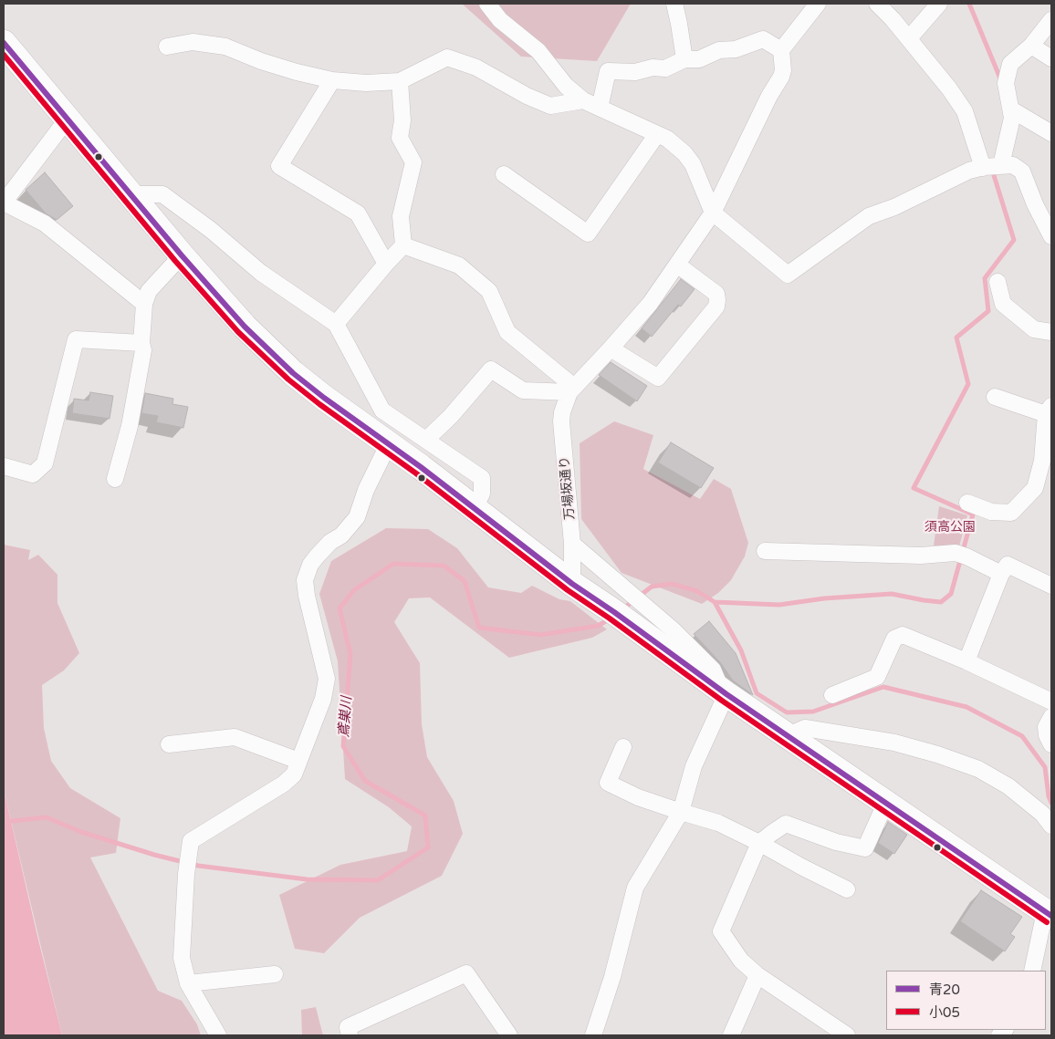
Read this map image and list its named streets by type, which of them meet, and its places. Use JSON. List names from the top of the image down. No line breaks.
{"streets":{"street":["万場坂通り"]},"water":["鳶巣川"],"parks":["須高公園"],"lines":["transit line 青20","transit line 小05"],"legend":["青20","小05"]}
